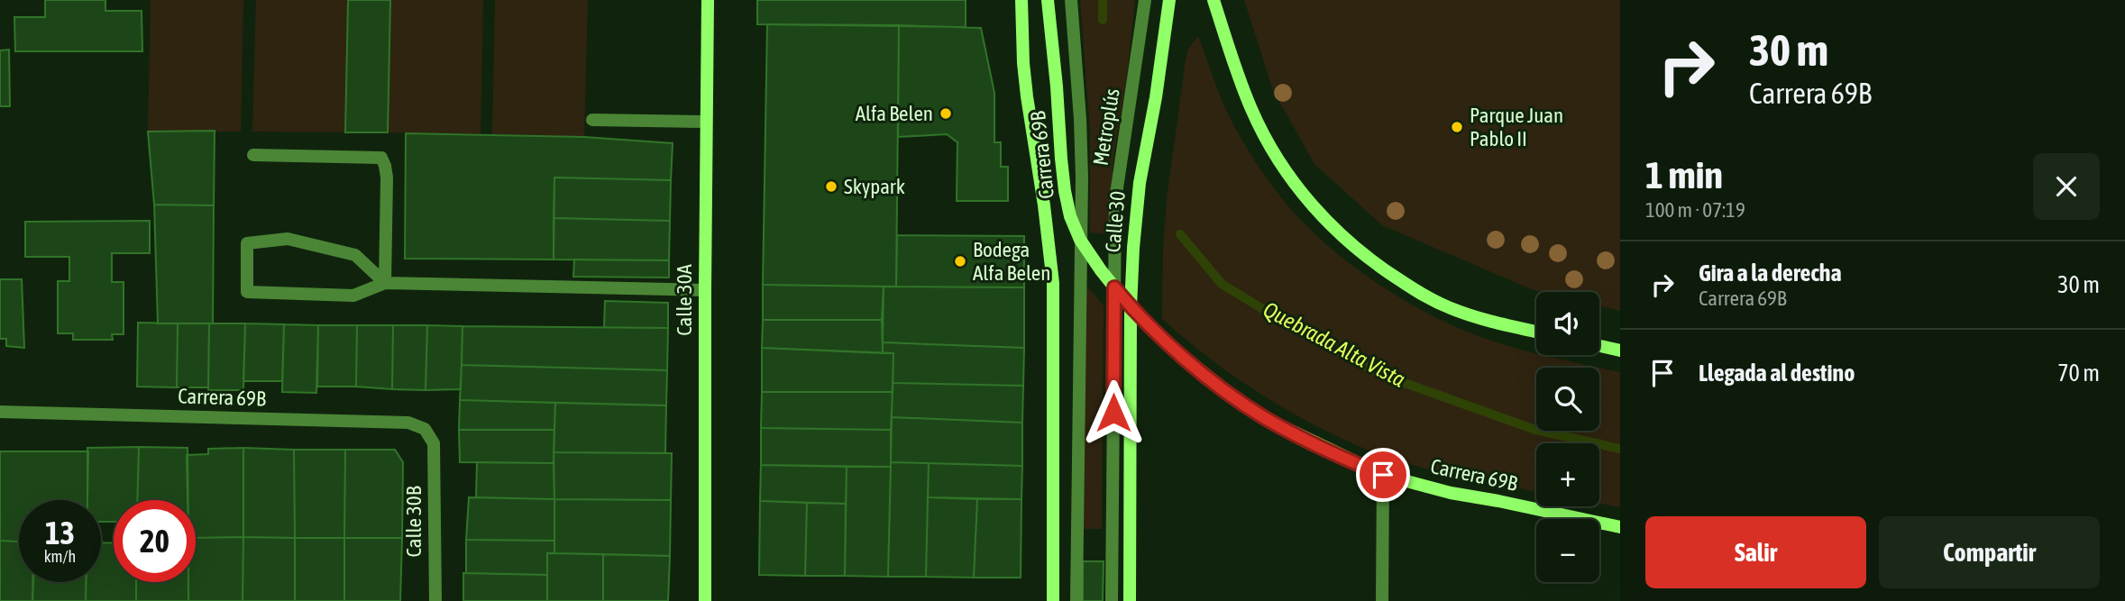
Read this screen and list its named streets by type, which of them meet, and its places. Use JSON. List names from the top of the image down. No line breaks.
{"streets":{"street":["Metroplús","Carrera 69B","Calle 30","Calle 30A","Calle 30B"]},"crossings":[["Metroplús","Carrera 69B"],["Carrera 69B","Calle 30"],["Carrera 69B","Calle 30B"]],"water":["Quebrada Alta Vista"],"places":["Alfa Belen","Parque Juan Pablo II","Skypark","Bodega Alfa Belen"],"page":{"turn":["30 m","Carrera 69B"],"heading":["1 min","100 m · 07:19"],"list":[{"name":"Gira a la derecha","note":"Carrera 69B","value":"30 m"},{"name":"Llegada al destino","value":"70 m"}],"map_buttons":["+","−"],"speed":"13 km/h","limit":"20","buttons":["Salir","Compartir"]}}
